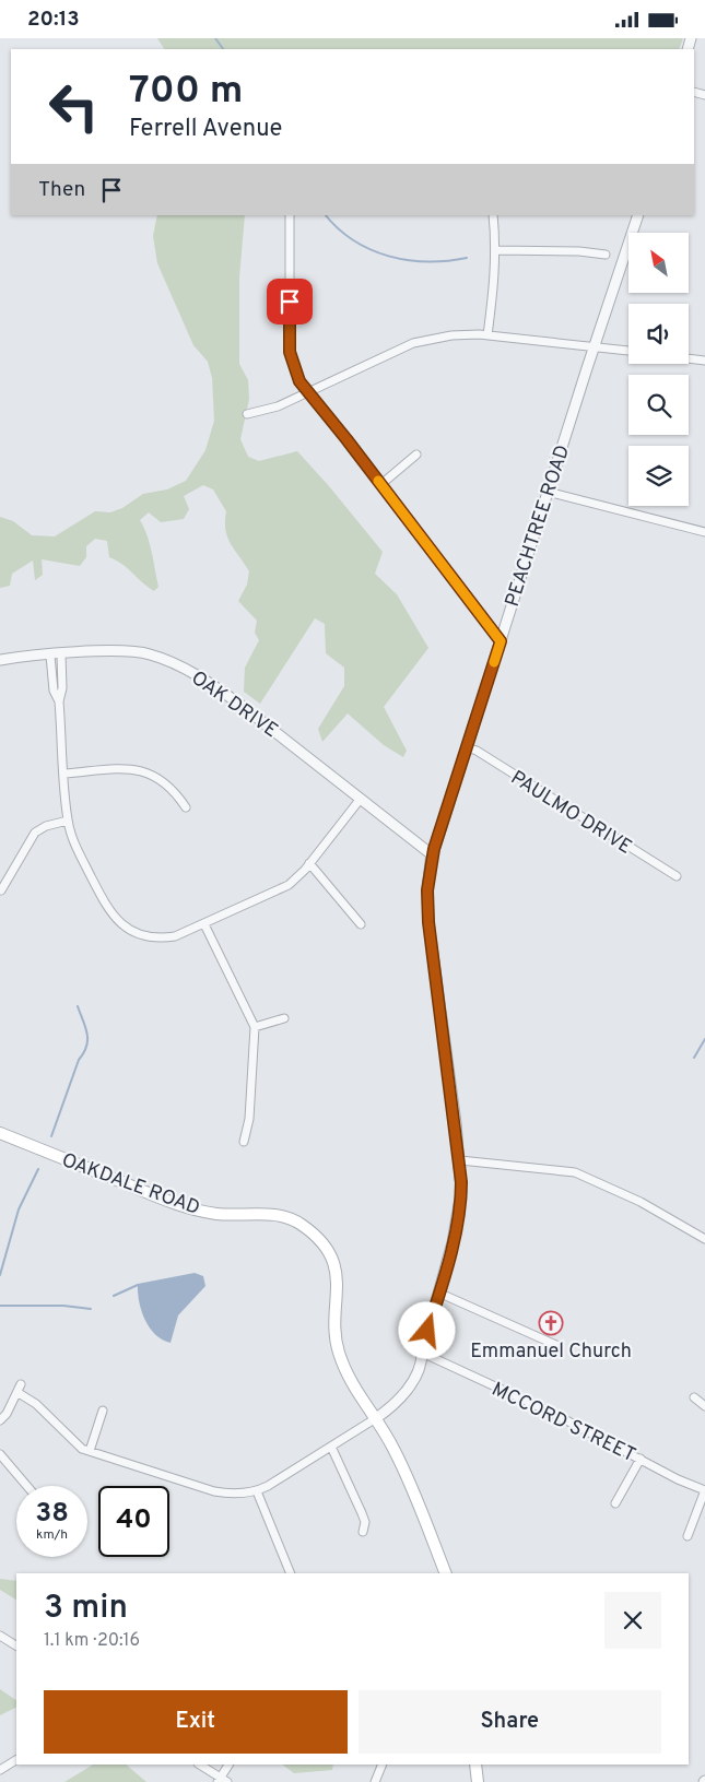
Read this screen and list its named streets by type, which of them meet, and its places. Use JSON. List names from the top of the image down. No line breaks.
{"streets":{"main road":["OAKDALE ROAD"],"street":["PEACHTREE ROAD","OAK DRIVE","PAULMO DRIVE","MCCORD STREET"]},"crossings":[["PEACHTREE ROAD","OAK DRIVE"],["PEACHTREE ROAD","PAULMO DRIVE"],["PEACHTREE ROAD","OAKDALE ROAD"],["PEACHTREE ROAD","MCCORD STREET"]],"places":{"church":["Emmanuel Church"]},"north":"top left","page":{"status":"20:13","turn":["700 m","Ferrell Avenue"],"then":"Then","speed":"38 km/h","limit":"40","heading":["3 min","1.1 km · 20:16"],"buttons":["Exit","Share"]}}
